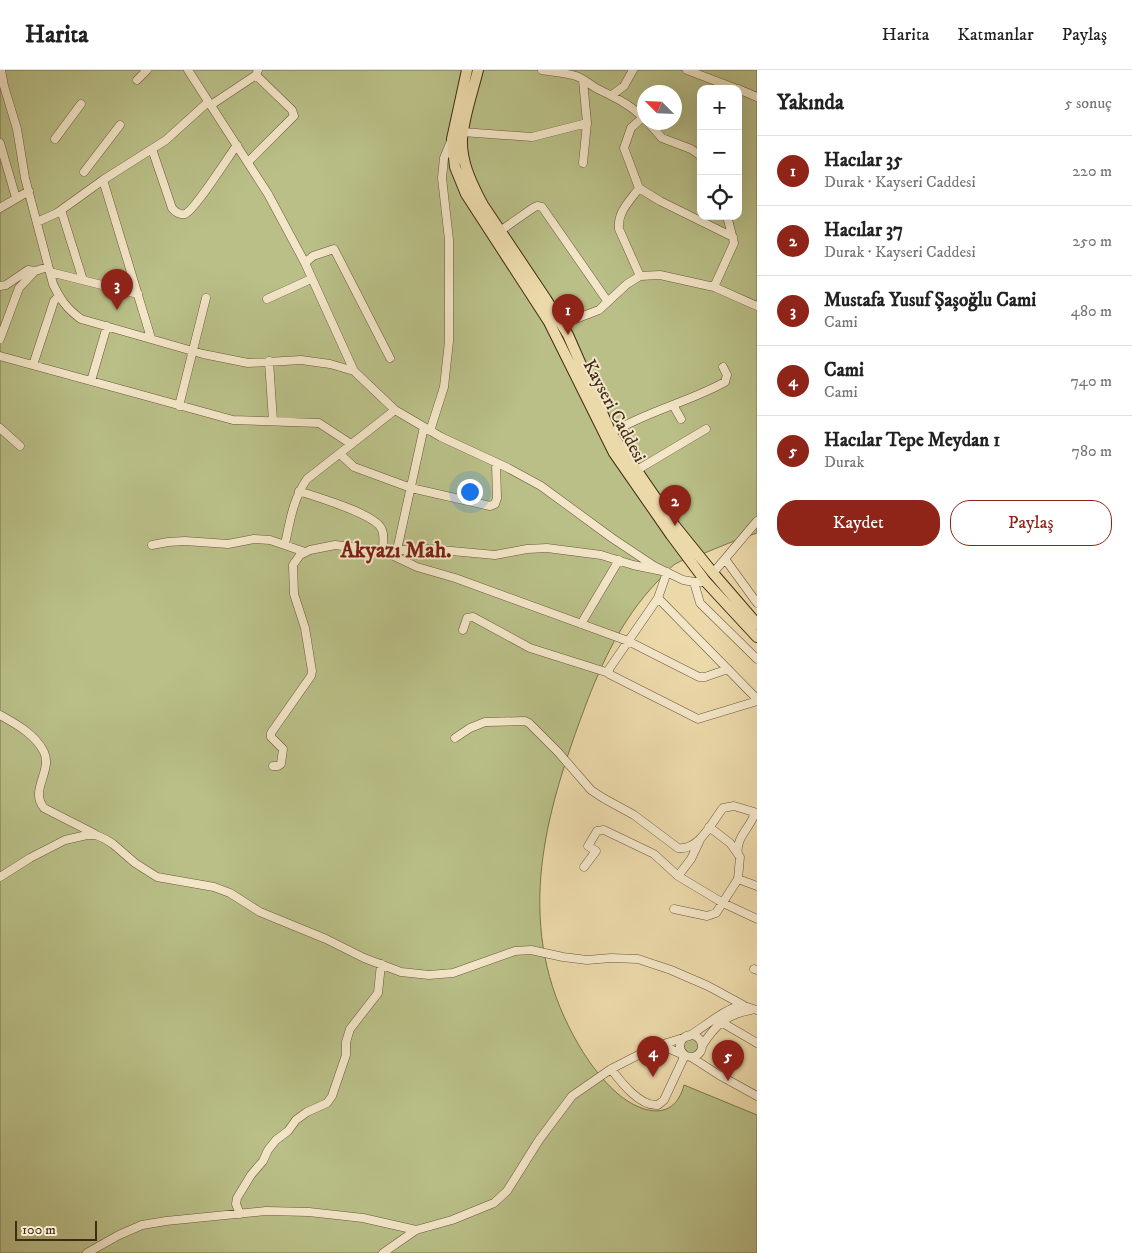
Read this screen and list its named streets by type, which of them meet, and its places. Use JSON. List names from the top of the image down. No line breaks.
{"streets":{"main road":["Kayseri Caddesi"]},"districts":["Akyazı Mah."],"scale_bar":"100 m","north":"top left","page":{"header":"Harita","nav":["Harita","Katmanlar","Paylaş"],"heading":["Yakında","5 sonuç"],"map_buttons":["+","−"],"list":[{"mark":"1","name":"Hacılar 35","note":"Durak · Kayseri Caddesi","value":"220 m"},{"mark":"2","name":"Hacılar 37","note":"Durak · Kayseri Caddesi","value":"250 m"},{"mark":"3","name":"Mustafa Yusuf Şaşoğlu Cami","note":"Cami","value":"480 m"},{"mark":"4","name":"Cami","note":"Cami","value":"740 m"},{"mark":"5","name":"Hacılar Tepe Meydan 1","note":"Durak","value":"780 m"}],"pins":["3","1","2","4","5"],"buttons":["Kaydet","Paylaş"],"scale":"100 m"}}
